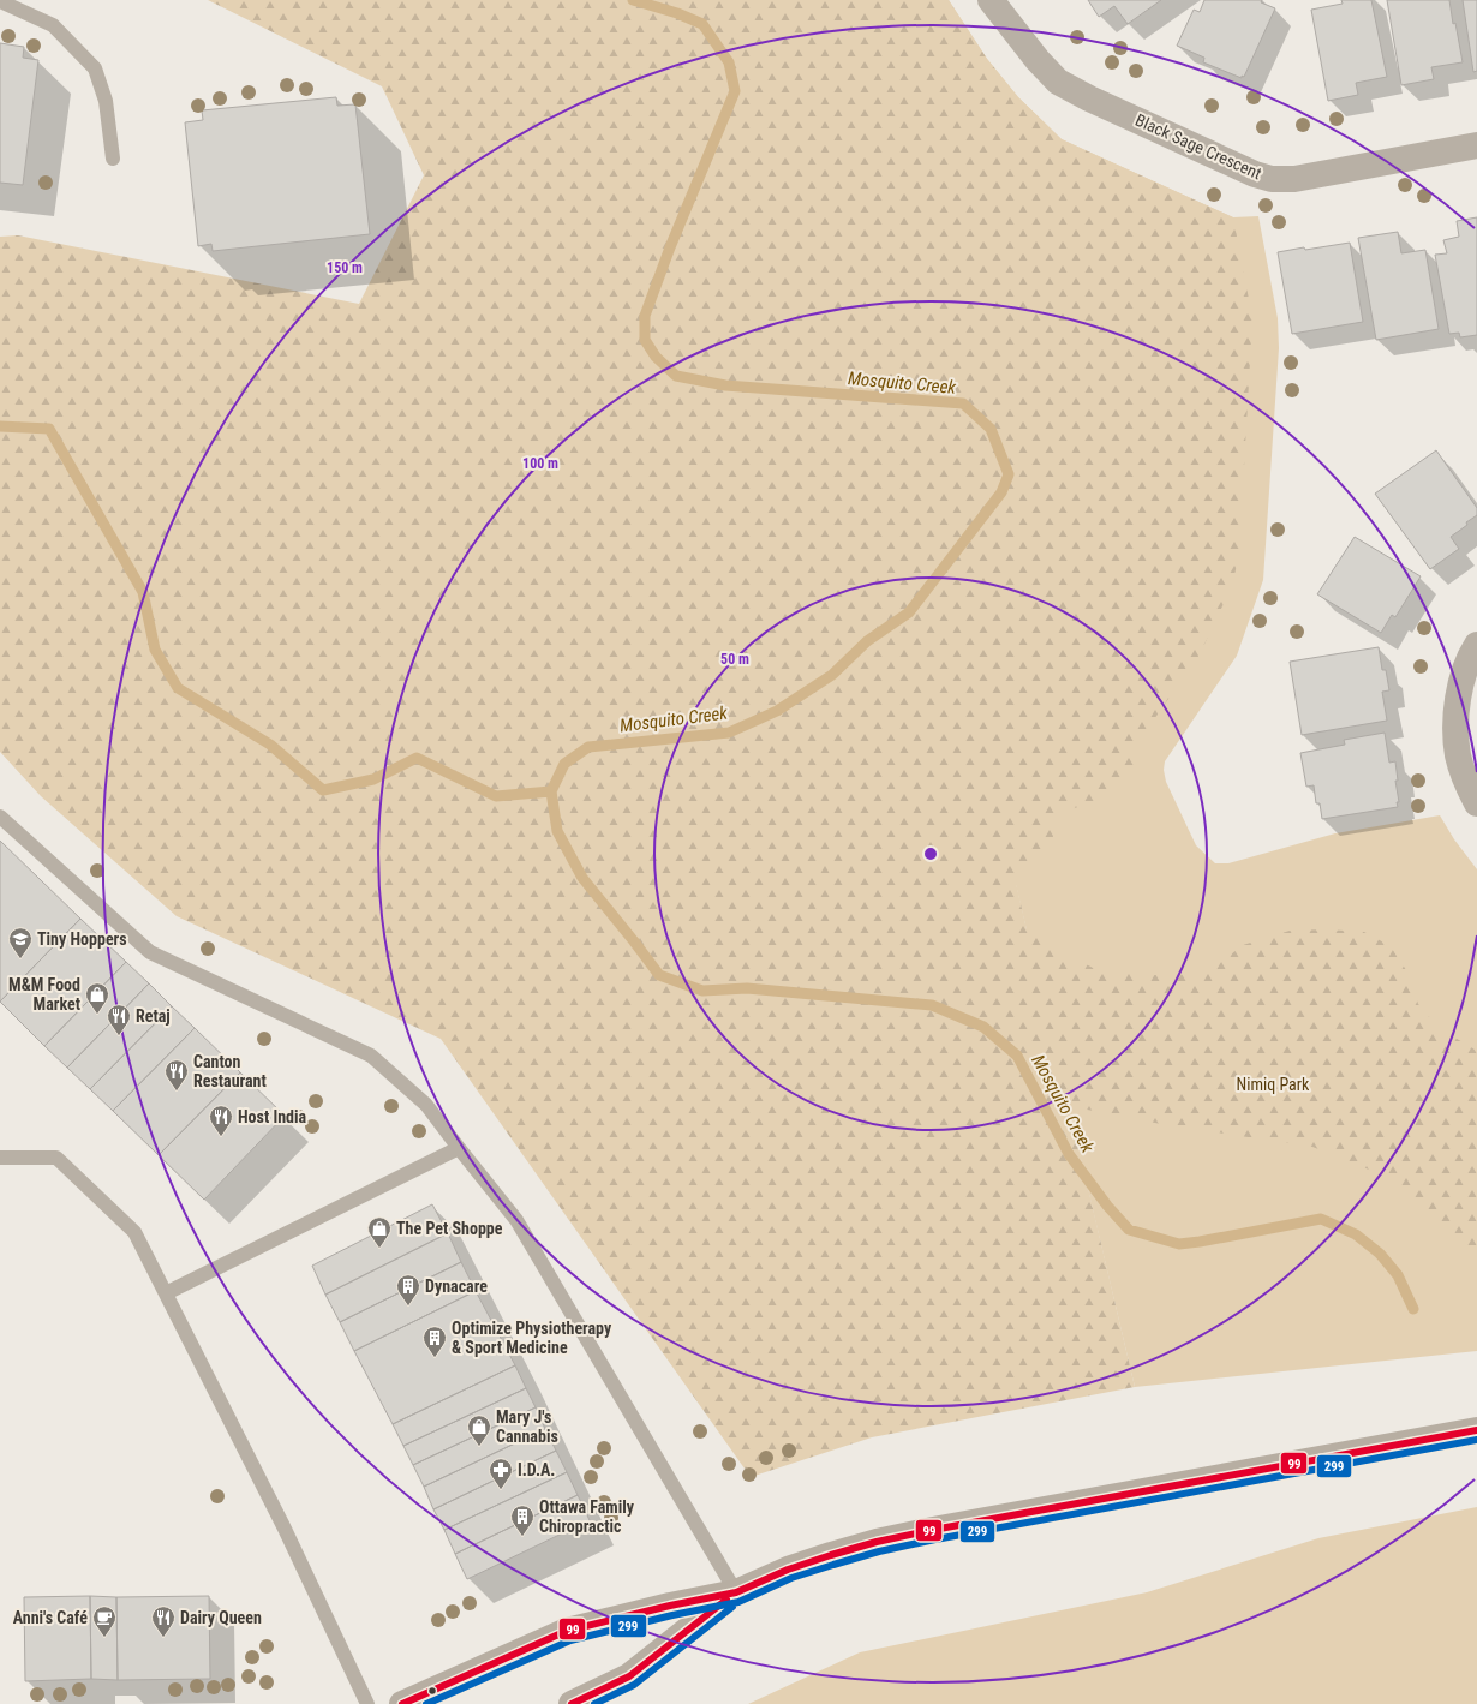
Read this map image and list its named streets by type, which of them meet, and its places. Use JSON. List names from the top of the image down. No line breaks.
{"streets":{"street":["Black Sage Crescent"]},"water":["Mosquito Creek"],"parks":["Nimiq Park"],"places":{"school or university":["Tiny Hoppers"],"shop":["M&M Food Market","The Pet Shoppe","Mary J's Cannabis"],"restaurant":["Retaj","Canton Restaurant","Host India","Dairy Queen"],"building":["Dynacare","Optimize Physiotherapy & Sport Medicine","Ottawa Family Chiropractic"],"pharmacy":["I.D.A."],"cafe":["Anni's Café"]},"lines":["transit line 99","transit line 299"],"rings":["150 m","100 m","50 m"]}
